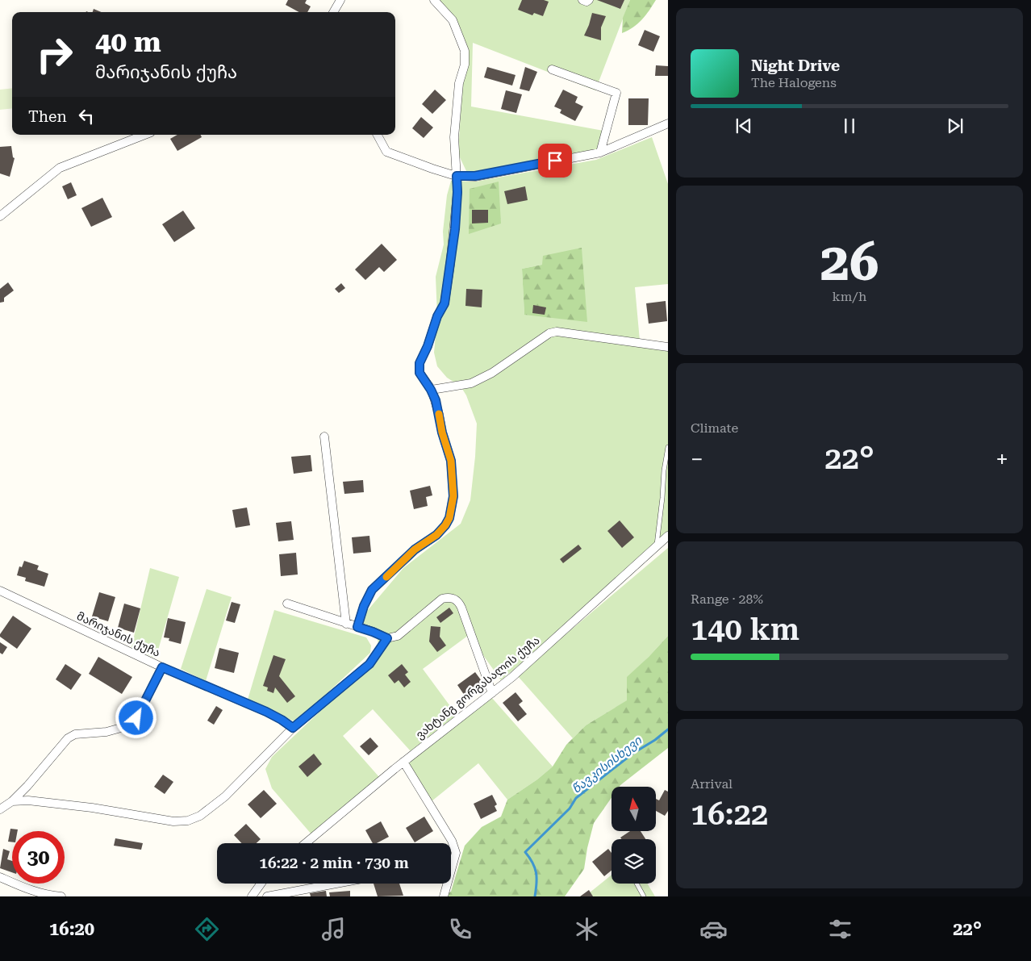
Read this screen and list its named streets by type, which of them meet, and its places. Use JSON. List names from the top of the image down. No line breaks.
{"streets":{"street":["მარიჯანის ქუჩა","ვახტანგ გორგასალის ქუჩა"]},"water":["წავკისისხევი"],"north":"top","page":{"turn":["40 m","მარიჯანის ქუჩა"],"song":["Night Drive","The Halogens"],"then":"Then","tile":[["26","km/h"],"Climate",["Range · 28%","140 km"],["Arrival","16:22"]],"heat":["−","22°","+"],"limit":"30","trip":"16:22 · 2 min · 730 m","tabs":["16:20","22°"]}}
